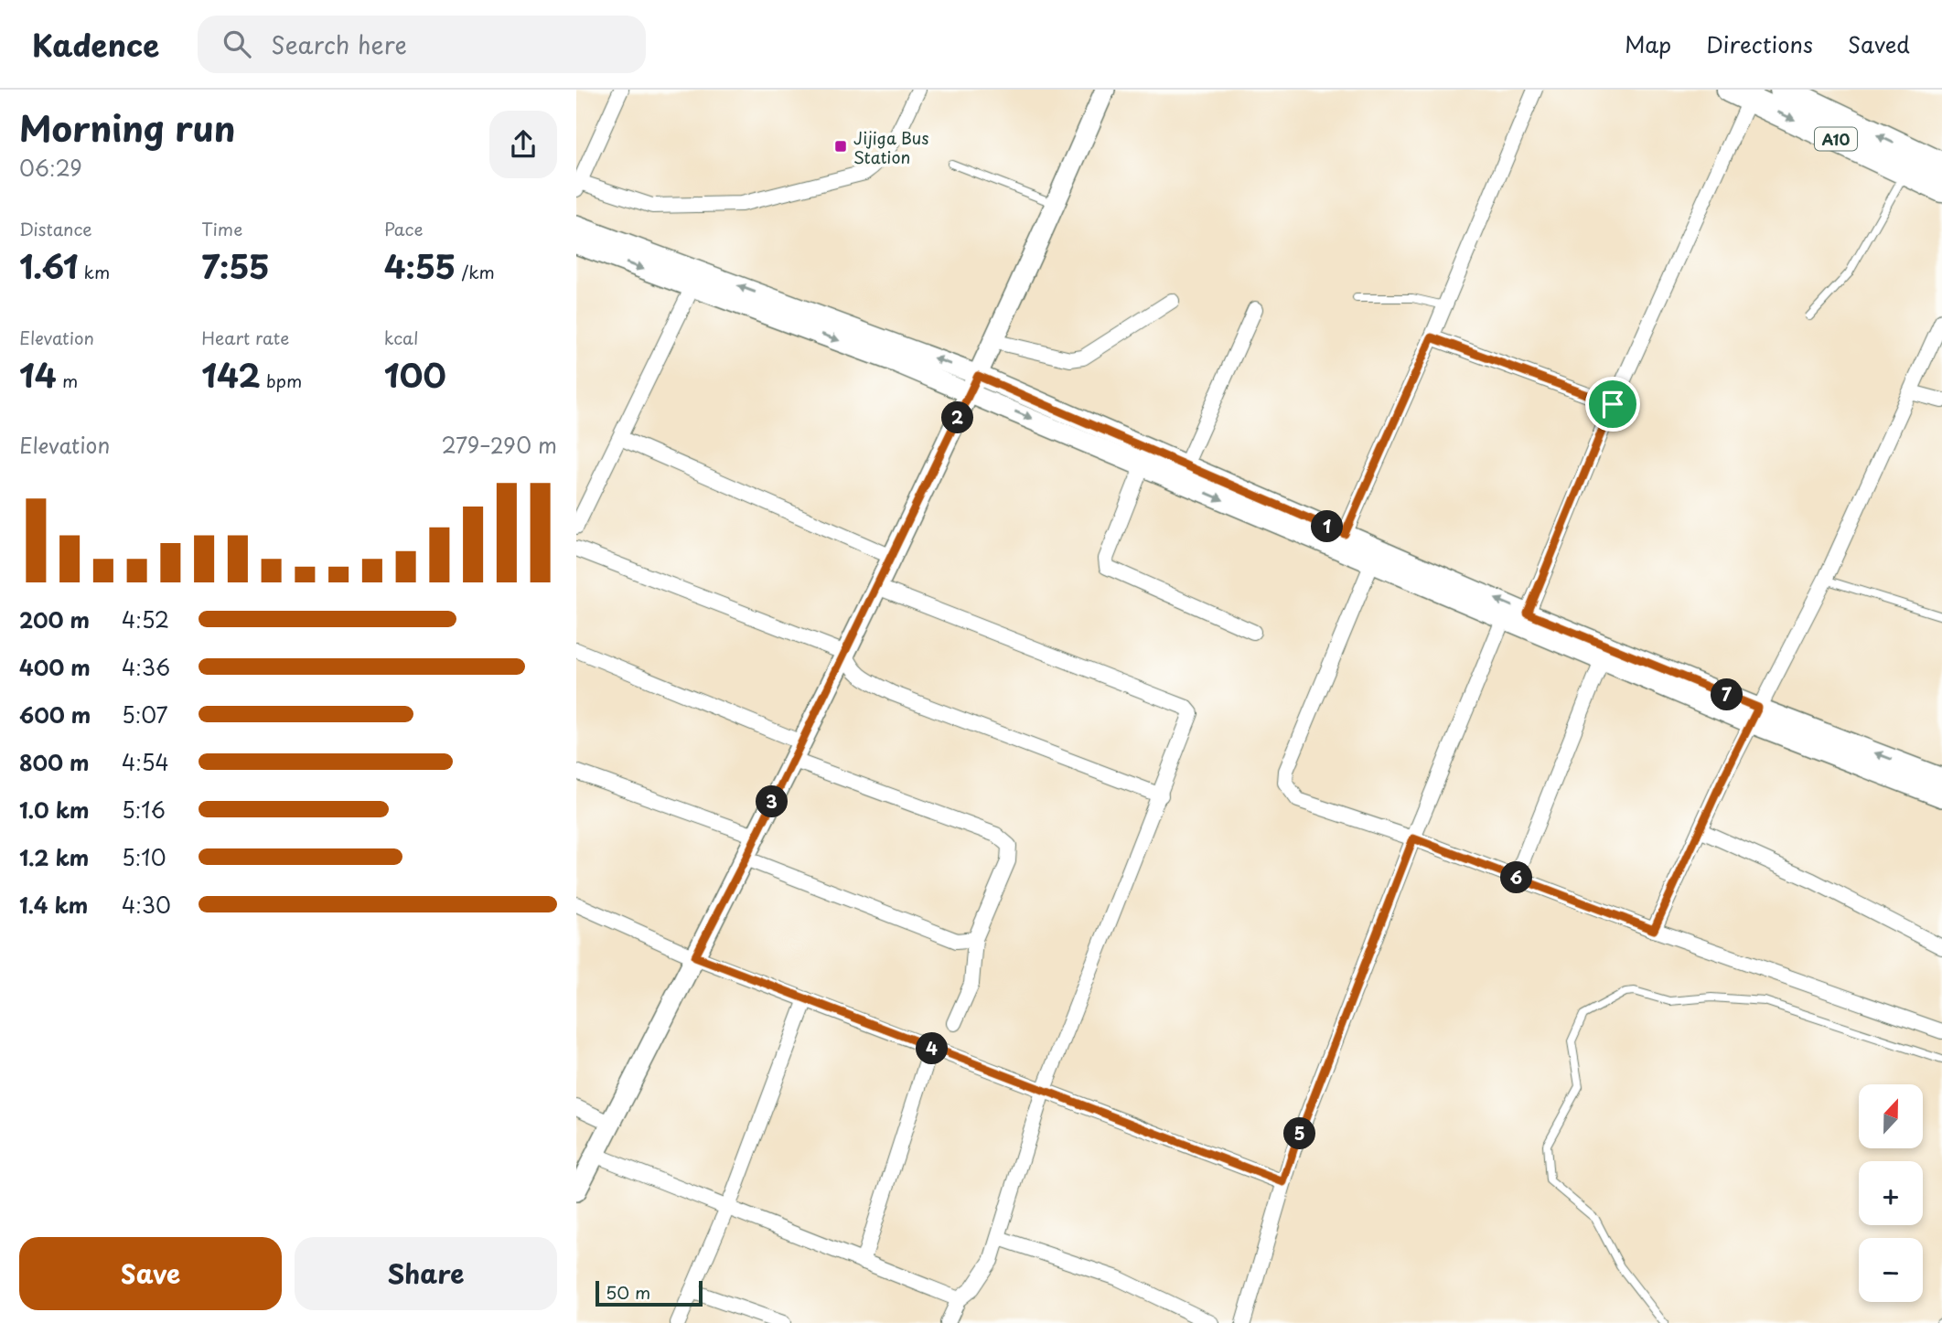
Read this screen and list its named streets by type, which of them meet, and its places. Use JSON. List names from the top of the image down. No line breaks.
{"streets":{"highway":["A10"]},"places":{"transit":["Jijiga Bus Station"]},"scale_bar":"50 m","north":"top","page":{"header":"Kadence","search":"Search here","nav":["Map","Directions","Saved"],"heading":["Morning run","06:29"],"stats":[["Distance","1.61 km"],["Time","7:55"],["Pace","4:55 /km"],["Elevation","14 m"],["Heart rate","142 bpm"],["kcal","100"]],"pins":["2","1","7","3","6","4","5"],"chart":["Elevation","279–290 m"],"list":[{"name":"200 m","note":"4:52"},{"name":"400 m","note":"4:36"},{"name":"600 m","note":"5:07"},{"name":"800 m","note":"4:54"},{"name":"1.0 km","note":"5:16"},{"name":"1.2 km","note":"5:10"},{"name":"1.4 km","note":"4:30"}],"map_buttons":["+","−"],"buttons":["Save","Share"],"scale":"50 m"}}
